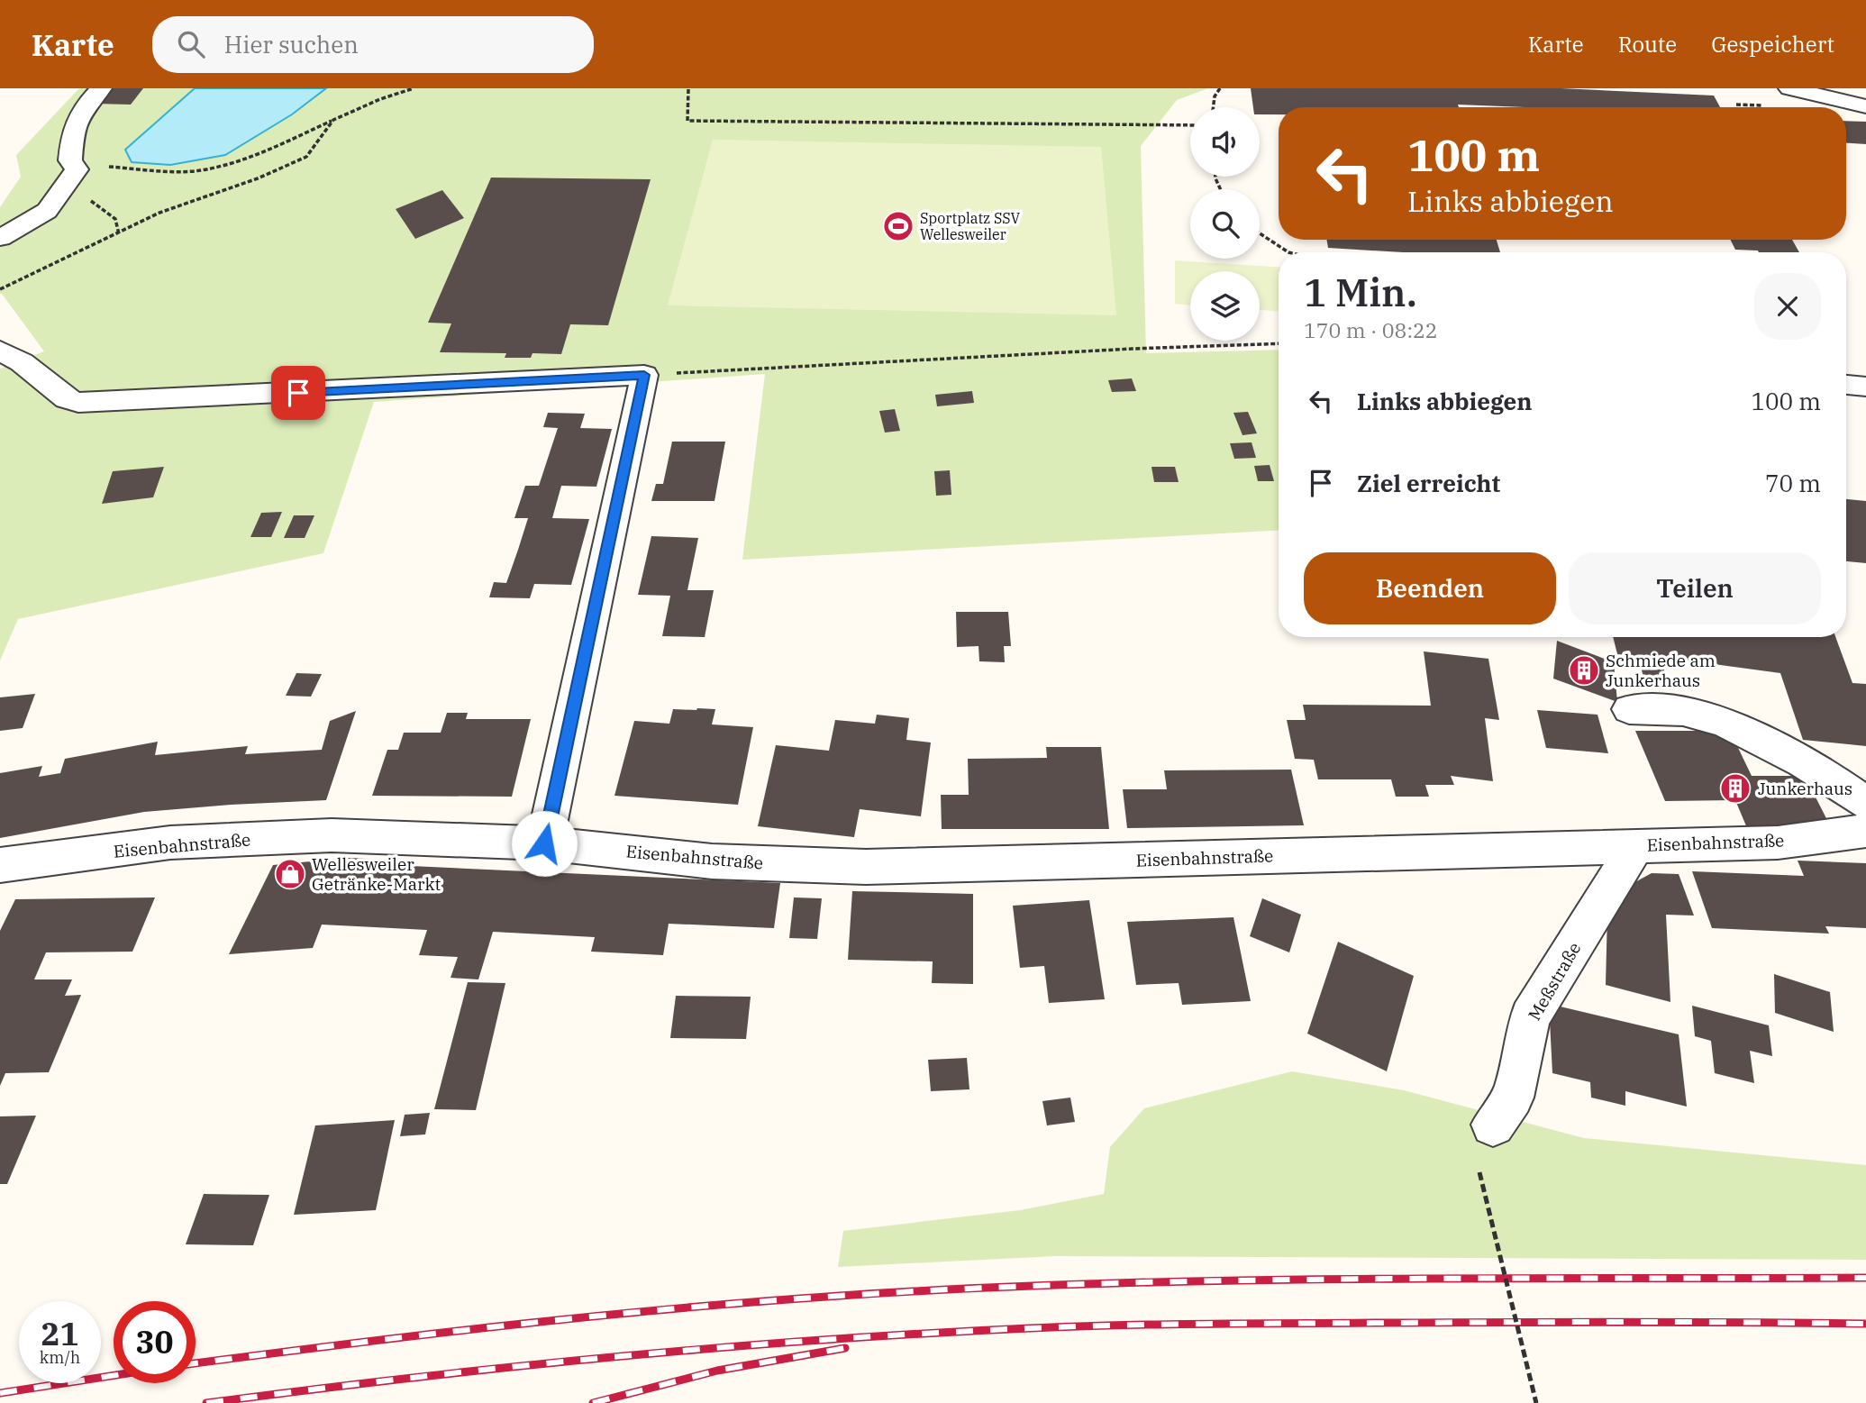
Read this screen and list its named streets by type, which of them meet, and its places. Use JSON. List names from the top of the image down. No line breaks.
{"streets":{"street":["Eisenbahnstraße","Meßstraße"]},"crossings":[["Eisenbahnstraße","Meßstraße"]],"places":{"sports":["Sportplatz SSV Wellesweiler"],"building":["Schmiede am Junkerhaus","Junkerhaus"],"shop":["Wellesweiler Getränke-Markt"]},"page":{"header":"Karte","search":"Hier suchen","nav":["Karte","Route","Gespeichert"],"turn":["100 m","Links abbiegen"],"heading":["1 Min.","170 m · 08:22"],"list":[{"name":"Links abbiegen","value":"100 m"},{"name":"Ziel erreicht","value":"70 m"}],"buttons":["Beenden","Teilen"],"speed":"21 km/h","limit":"30"}}
